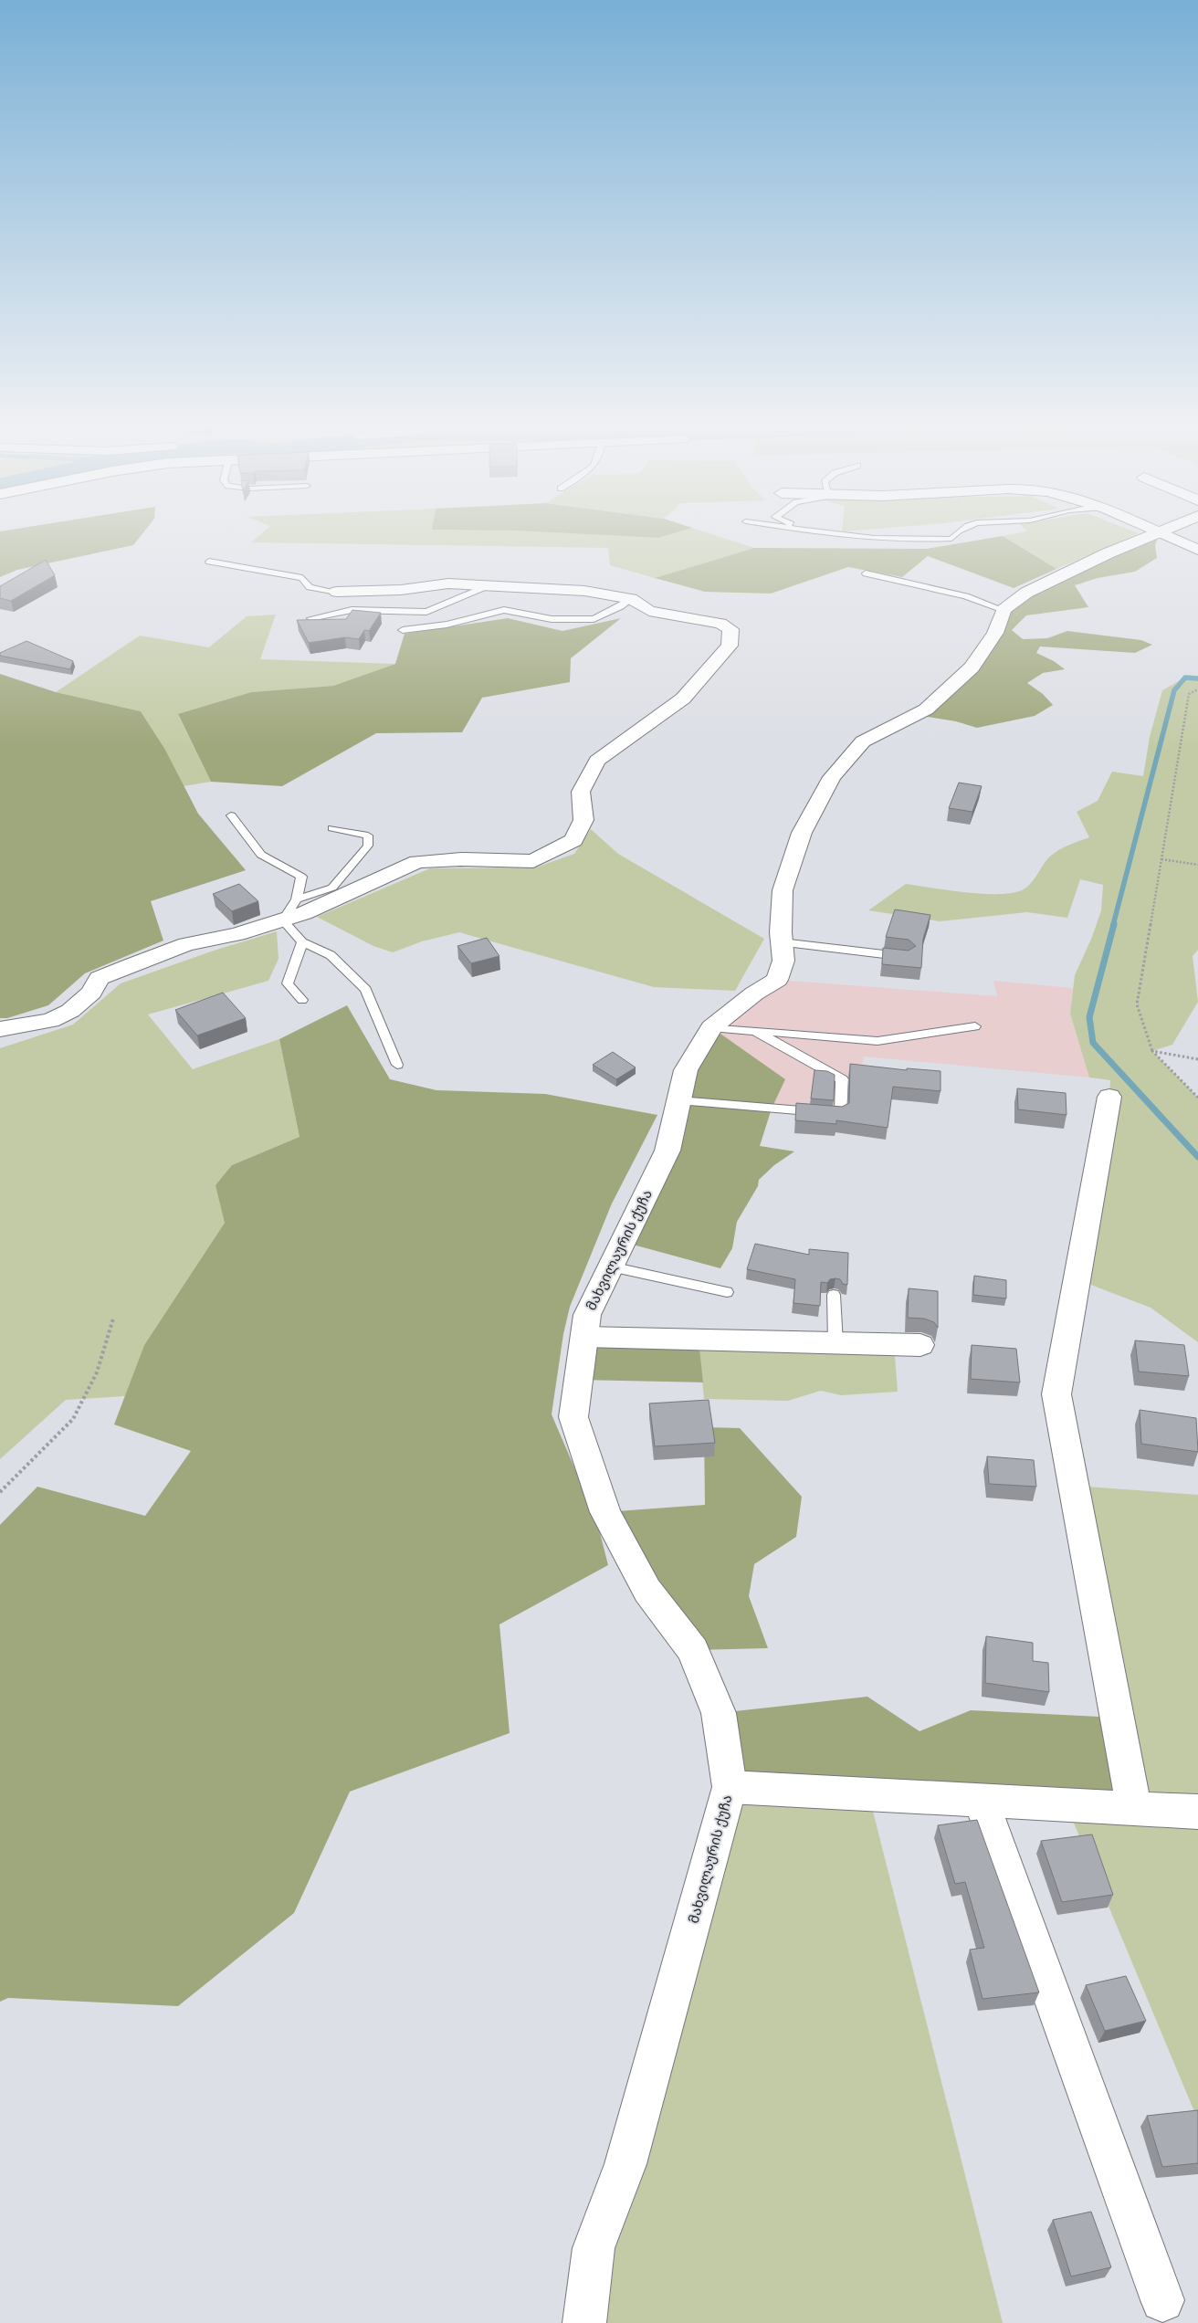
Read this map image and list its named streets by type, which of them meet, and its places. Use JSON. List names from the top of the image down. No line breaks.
{"streets":{"street":["მახვილაურის ქუჩა"]}}
